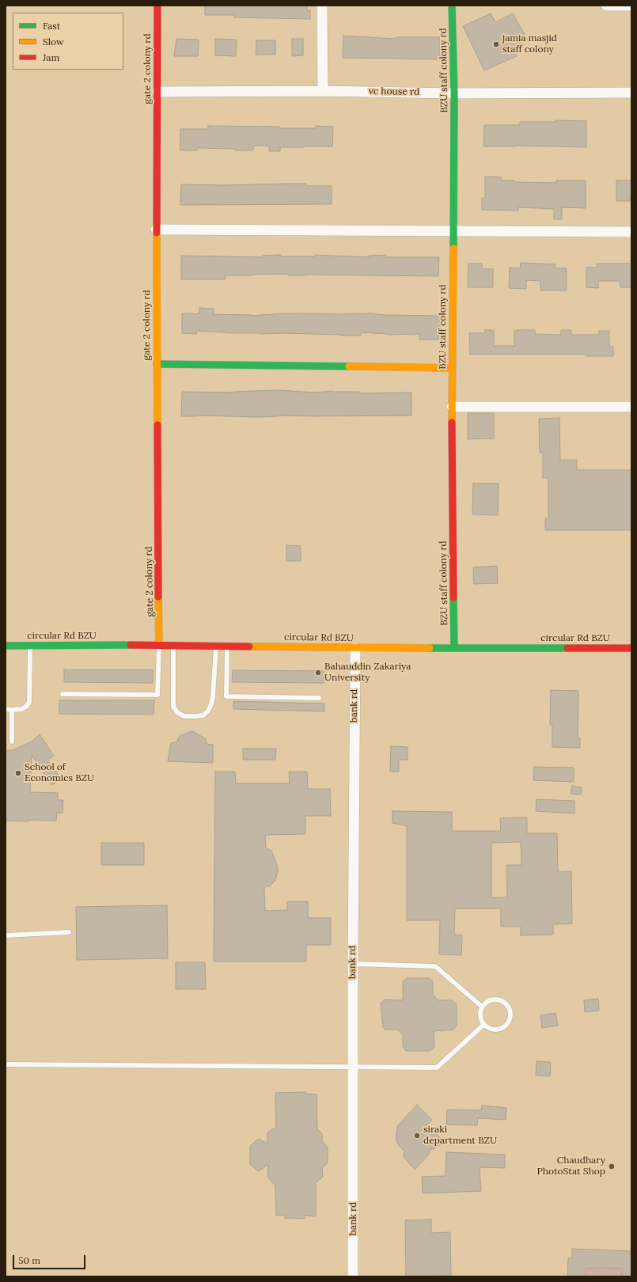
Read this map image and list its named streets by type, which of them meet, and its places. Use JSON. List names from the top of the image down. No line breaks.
{"streets":{"street":["gate 2 colony rd","BZU staff colony rd","vc house rd","circular Rd BZU","bank rd"]},"crossings":[["gate 2 colony rd","vc house rd"],["gate 2 colony rd","circular Rd BZU"],["BZU staff colony rd","vc house rd"],["BZU staff colony rd","circular Rd BZU"],["circular Rd BZU","bank rd"]],"places":["jamia masjid staff colony","Bahauddin Zakariya University","School of Economics BZU","siraki department BZU","Chaudhary PhotoStat Shop"],"legend":["Fast","Slow","Jam"],"scale_bar":"50 m"}
